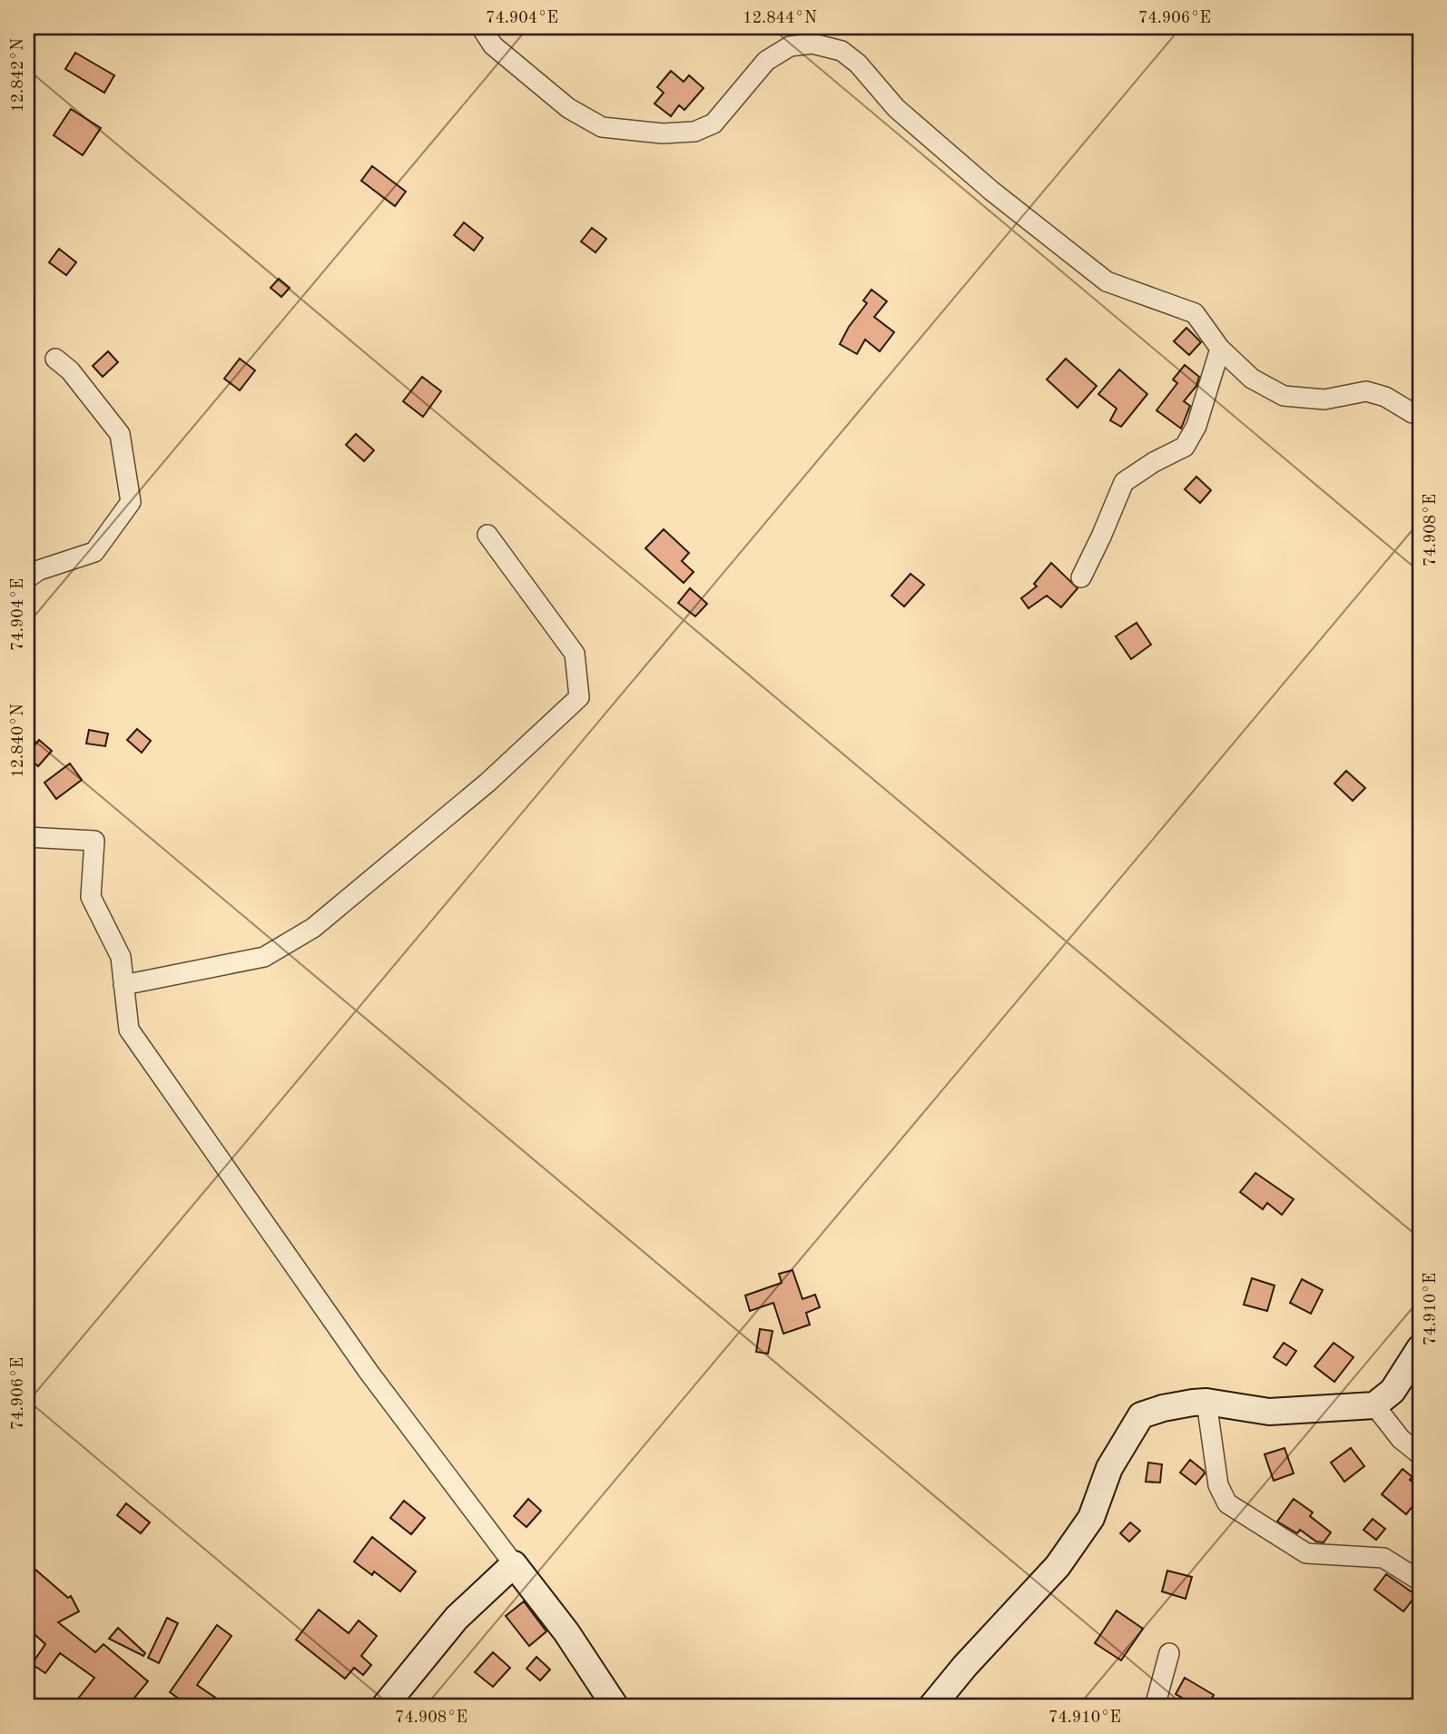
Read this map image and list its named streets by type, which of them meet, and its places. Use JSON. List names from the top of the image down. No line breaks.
{"coordinates":["74.904°E","12.844°N","74.906°E","12.842°N","74.908°E","12.840°N","74.910°E"]}
